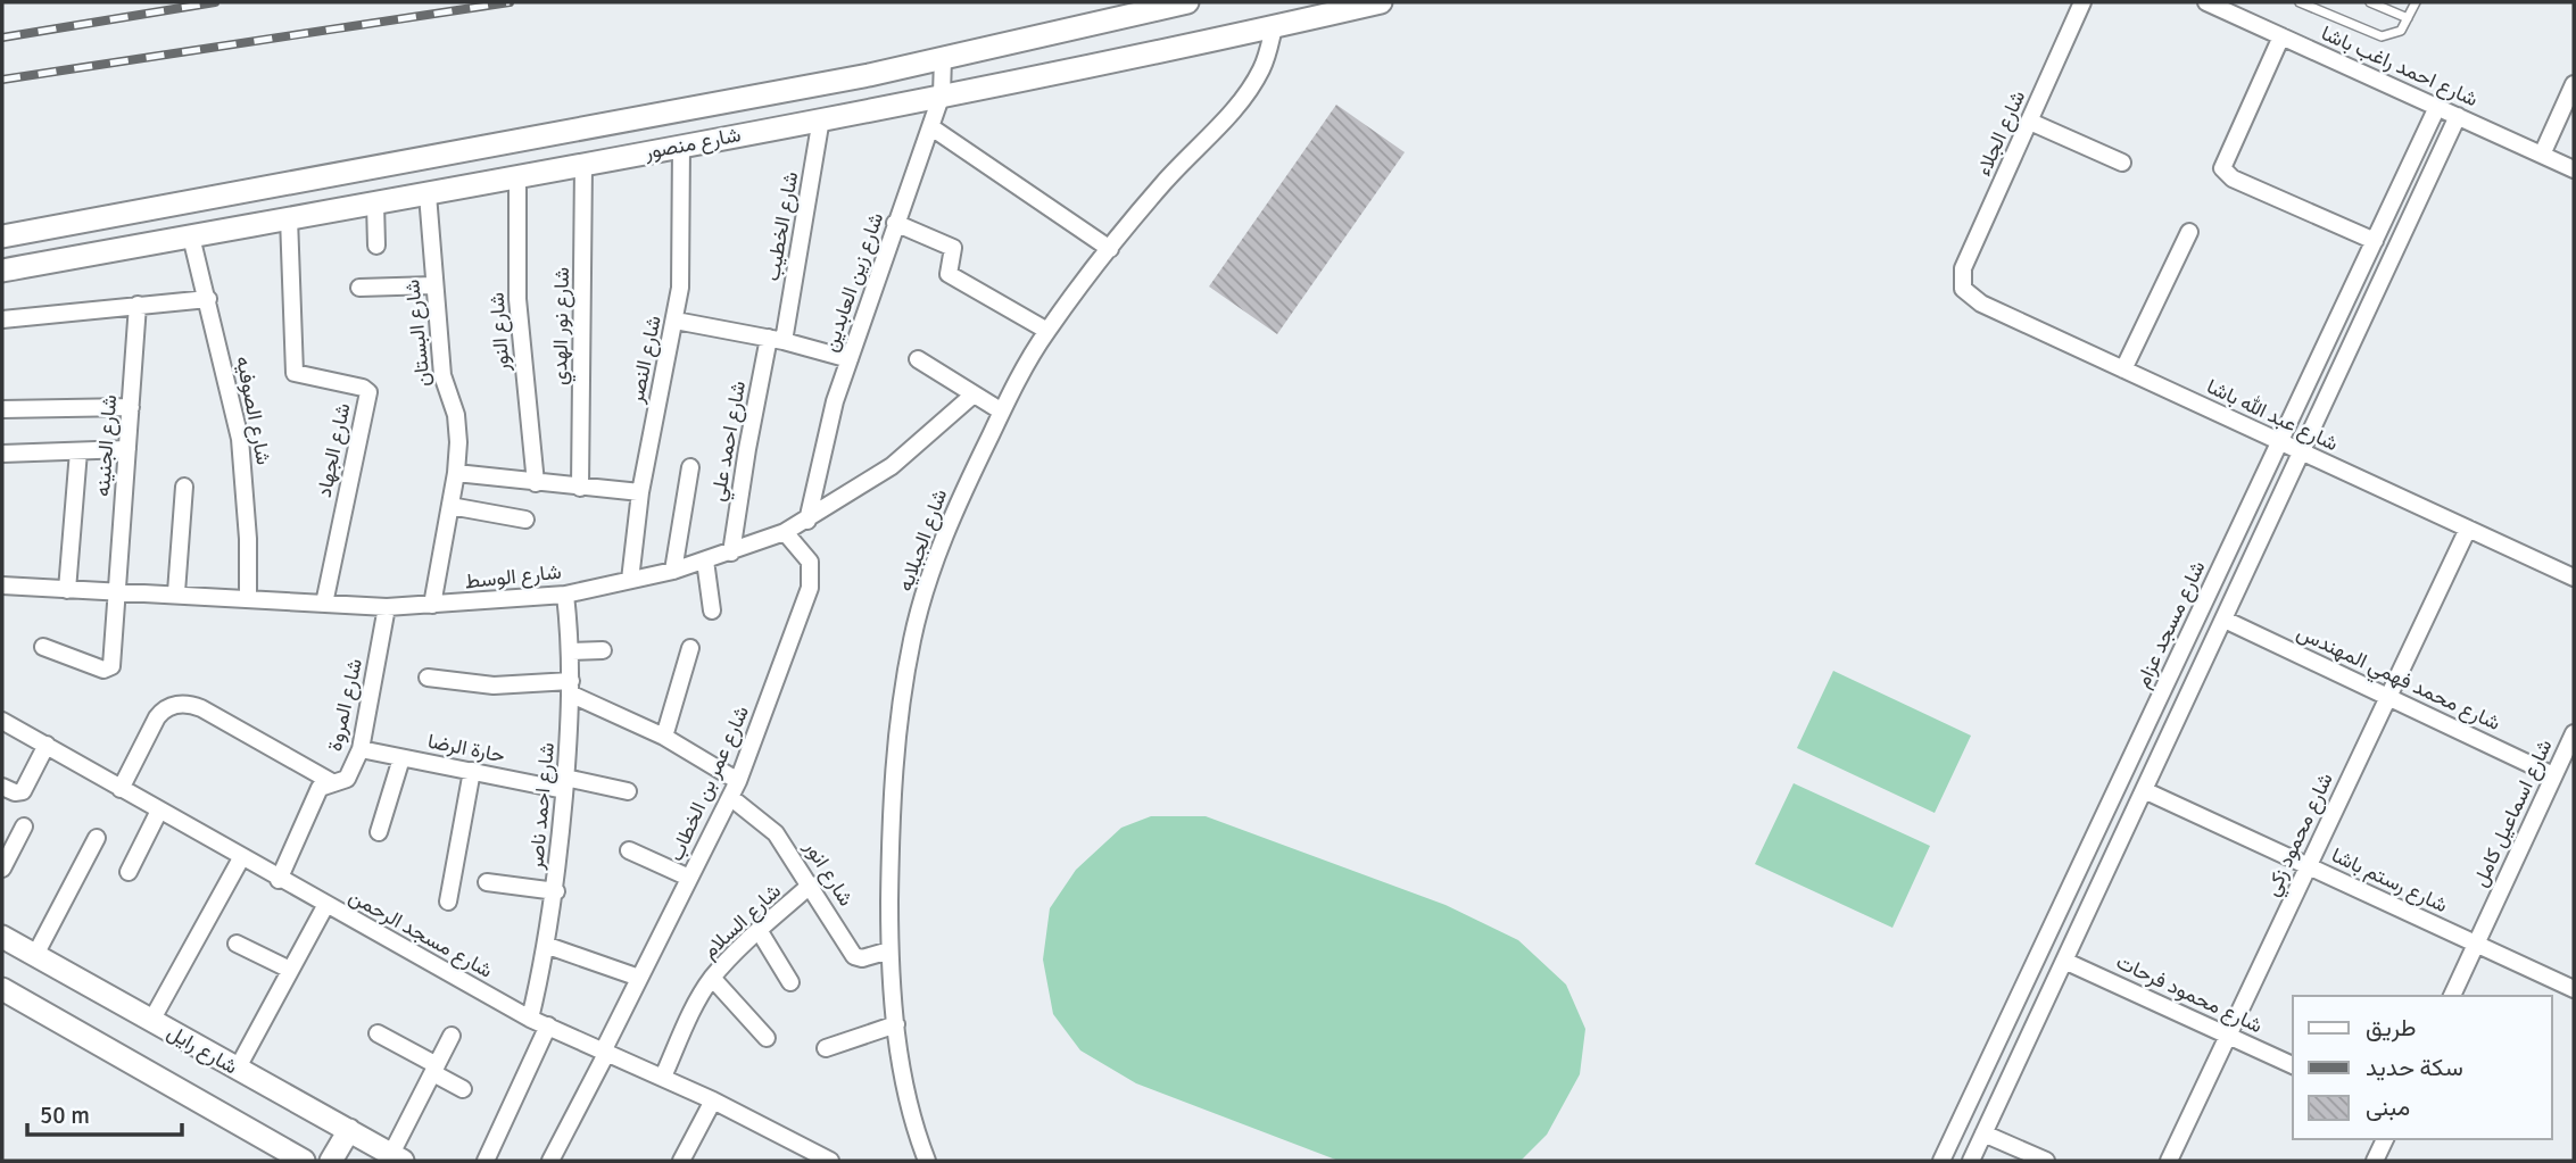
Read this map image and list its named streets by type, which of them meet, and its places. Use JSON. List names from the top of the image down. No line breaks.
{"streets":{"street":["شارع احمد راغب باشا","شارع الجلاء","شارع منصور","شارع الخطيب","شارع زين العابدين","شارع نور الهدي","شارع النور","شارع البستان","شارع النصر","شارع الصوفيه","شارع عبد الله باشا","شارع احمد علي","شارع الجنينه","شارع الجهاد","شارع الجبلايه","شارع الوسط","شارع مسجد عزام","شارع محمد فهمي المهندس","شارع المروة","حارة الرضا","شارع عمر بن الخطاب","شارع احمد ناصر","شارع اسماعيل كامل","شارع محمود زكي","شارع انور","شارع رستم باشا","شارع السلام","شارع مسجد الرحمن","شارع محمود فرحات","شارع رايل"]},"crossings":[["شارع احمد راغب باشا","شارع مسجد عزام"],["شارع الجلاء","شارع عبد الله باشا"],["شارع منصور","شارع الخطيب"],["شارع منصور","شارع زين العابدين"],["شارع منصور","شارع نور الهدي"],["شارع منصور","شارع النور"],["شارع منصور","شارع البستان"],["شارع منصور","شارع النصر"],["شارع منصور","شارع الصوفيه"],["شارع منصور","شارع الجهاد"],["شارع منصور","شارع الجبلايه"],["شارع الخطيب","شارع احمد علي"],["شارع زين العابدين","شارع الوسط"],["شارع البستان","شارع الوسط"],["شارع النصر","شارع الوسط"],["شارع الصوفيه","شارع الوسط"],["شارع عبد الله باشا","شارع مسجد عزام"],["شارع عبد الله باشا","شارع محمود زكي"],["شارع احمد علي","شارع الوسط"],["شارع الجنينه","شارع الوسط"],["شارع الجهاد","شارع الوسط"],["شارع الجبلايه","شارع انور"],["شارع الوسط","شارع المروة"],["شارع الوسط","شارع عمر بن الخطاب"],["شارع الوسط","شارع احمد ناصر"],["شارع محمد فهمي المهندس","شارع اسماعيل كامل"],["شارع محمد فهمي المهندس","شارع محمود زكي"],["شارع المروة","حارة الرضا"],["شارع المروة","شارع مسجد الرحمن"],["حارة الرضا","شارع احمد ناصر"],["شارع عمر بن الخطاب","شارع انور"],["شارع عمر بن الخطاب","شارع مسجد الرحمن"],["شارع احمد ناصر","شارع مسجد الرحمن"],["شارع اسماعيل كامل","شارع رستم باشا"],["شارع محمود زكي","شارع رستم باشا"],["شارع محمود زكي","شارع محمود فرحات"],["شارع انور","شارع السلام"],["شارع السلام","شارع مسجد الرحمن"]],"legend":["طريق","سكة حديد","مبنى"],"scale_bar":"50 m"}
